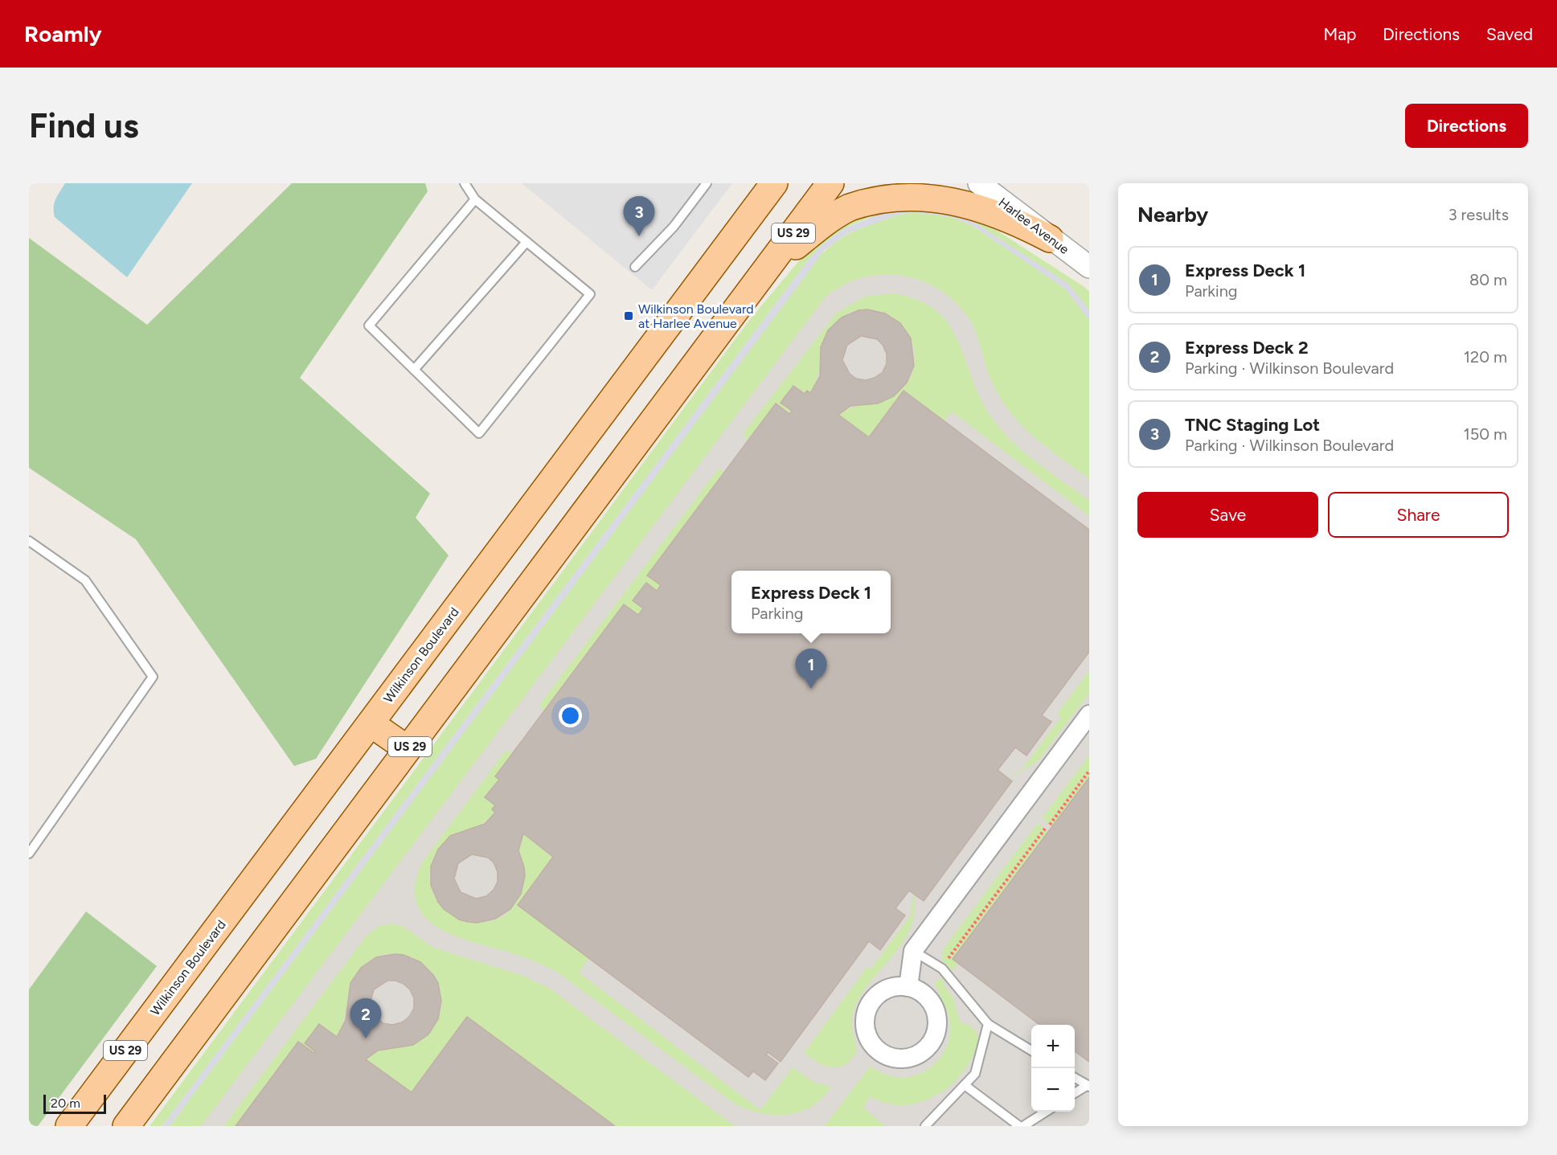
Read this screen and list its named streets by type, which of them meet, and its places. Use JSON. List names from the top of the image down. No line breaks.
{"streets":{"main road":["US 29","Wilkinson Boulevard"],"street":["Harlee Avenue"]},"places":{"transit":["Wilkinson Boulevard at Harlee Avenue"]},"scale_bar":"20 m","page":{"header":"Roamly","nav":["Map","Directions","Saved"],"buttons":["Directions",["Save","Share"]],"title":"Find us","heading":["Nearby","3 results"],"pins":["3","1","2"],"list":[{"mark":"1","name":"Express Deck 1","note":"Parking","value":"80 m"},{"mark":"2","name":"Express Deck 2","note":"Parking · Wilkinson Boulevard","value":"120 m"},{"mark":"3","name":"TNC Staging Lot","note":"Parking · Wilkinson Boulevard","value":"150 m"}],"popup":["Express Deck 1","Parking"],"map_buttons":["+","−"],"scale":"20 m"}}
